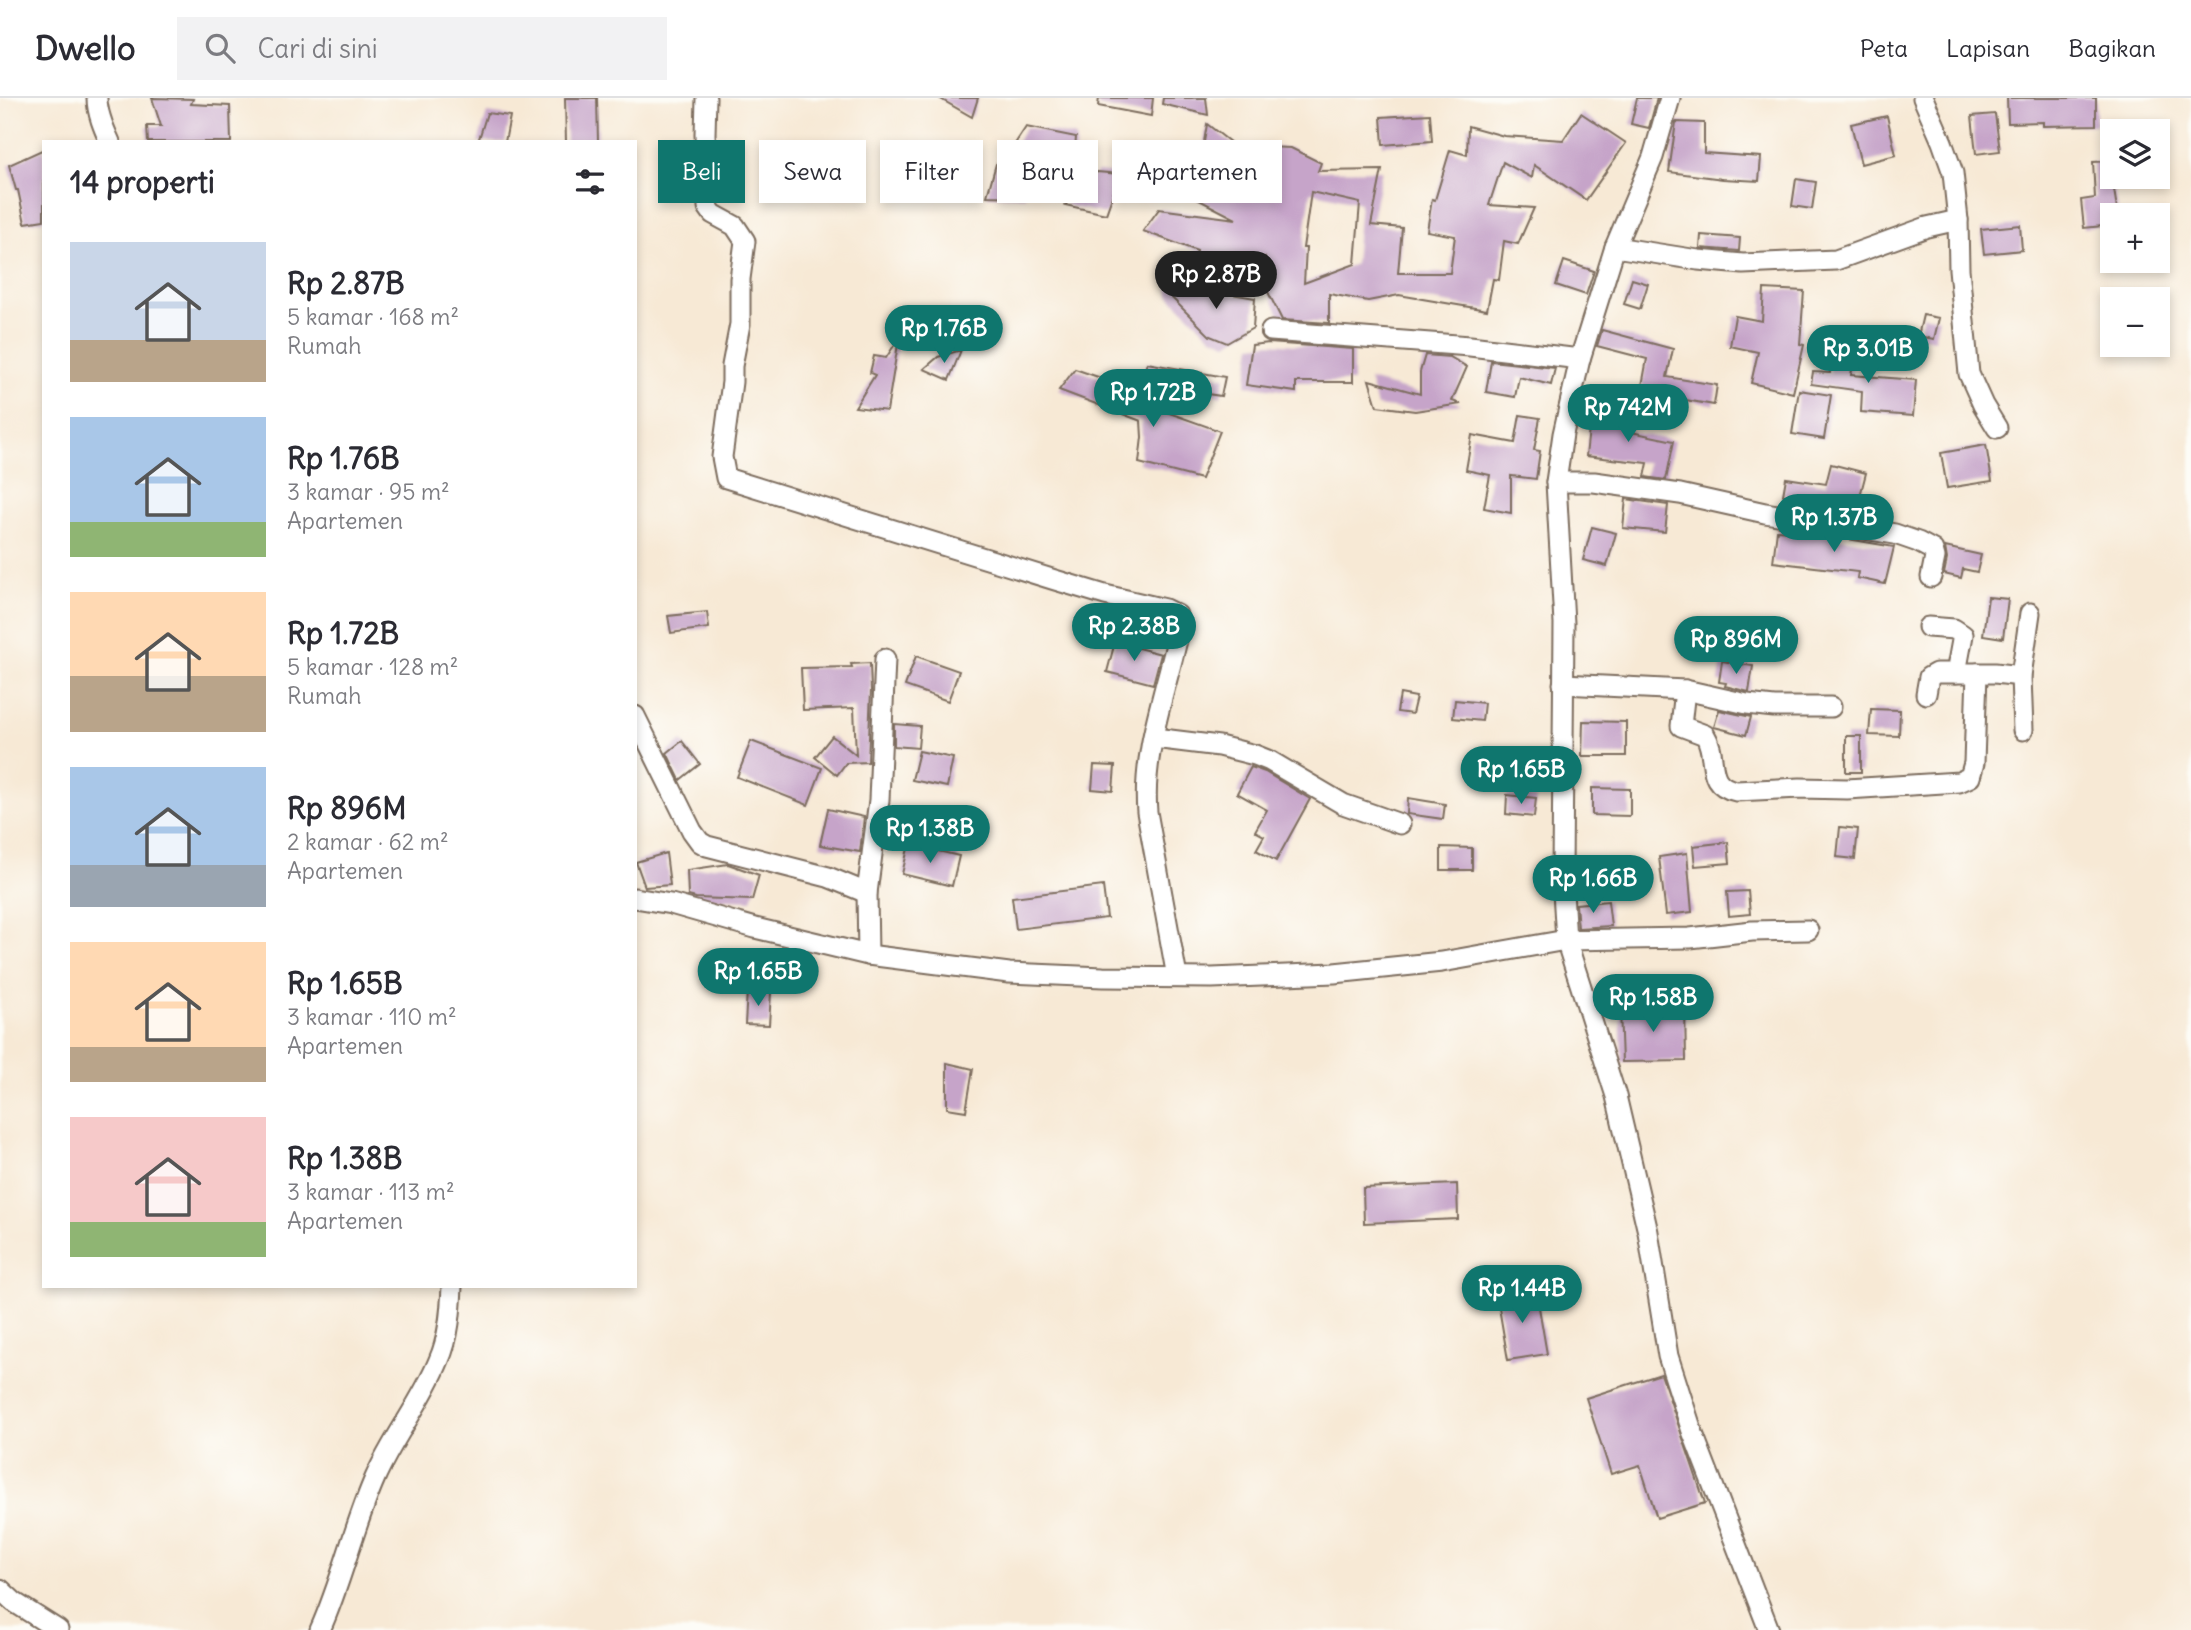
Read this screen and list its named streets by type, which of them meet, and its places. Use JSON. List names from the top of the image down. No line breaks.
{"page":{"header":"Dwello","search":"Cari di sini","nav":["Peta","Lapisan","Bagikan"],"map_buttons":["+","−"],"chip":["Beli","Sewa","Filter","Baru","Apartemen"],"heading":"14 properti","list":[{"name":"Rp 2.87B","note":"5 kamar · 168 m² · Rumah"},{"name":"Rp 1.76B","note":"3 kamar · 95 m² · Apartemen"},{"name":"Rp 1.72B","note":"5 kamar · 128 m² · Rumah"},{"name":"Rp 896M","note":"2 kamar · 62 m² · Apartemen"},{"name":"Rp 1.65B","note":"3 kamar · 110 m² · Apartemen"},{"name":"Rp 1.38B","note":"3 kamar · 113 m² · Apartemen"}],"price":["Rp 2.87B","Rp 1.76B","Rp 3.01B","Rp 1.72B","Rp 742M","Rp 1.37B","Rp 2.38B","Rp 896M","Rp 1.65B","Rp 1.38B","Rp 1.66B","Rp 1.65B","Rp 1.58B","Rp 1.44B"]}}
